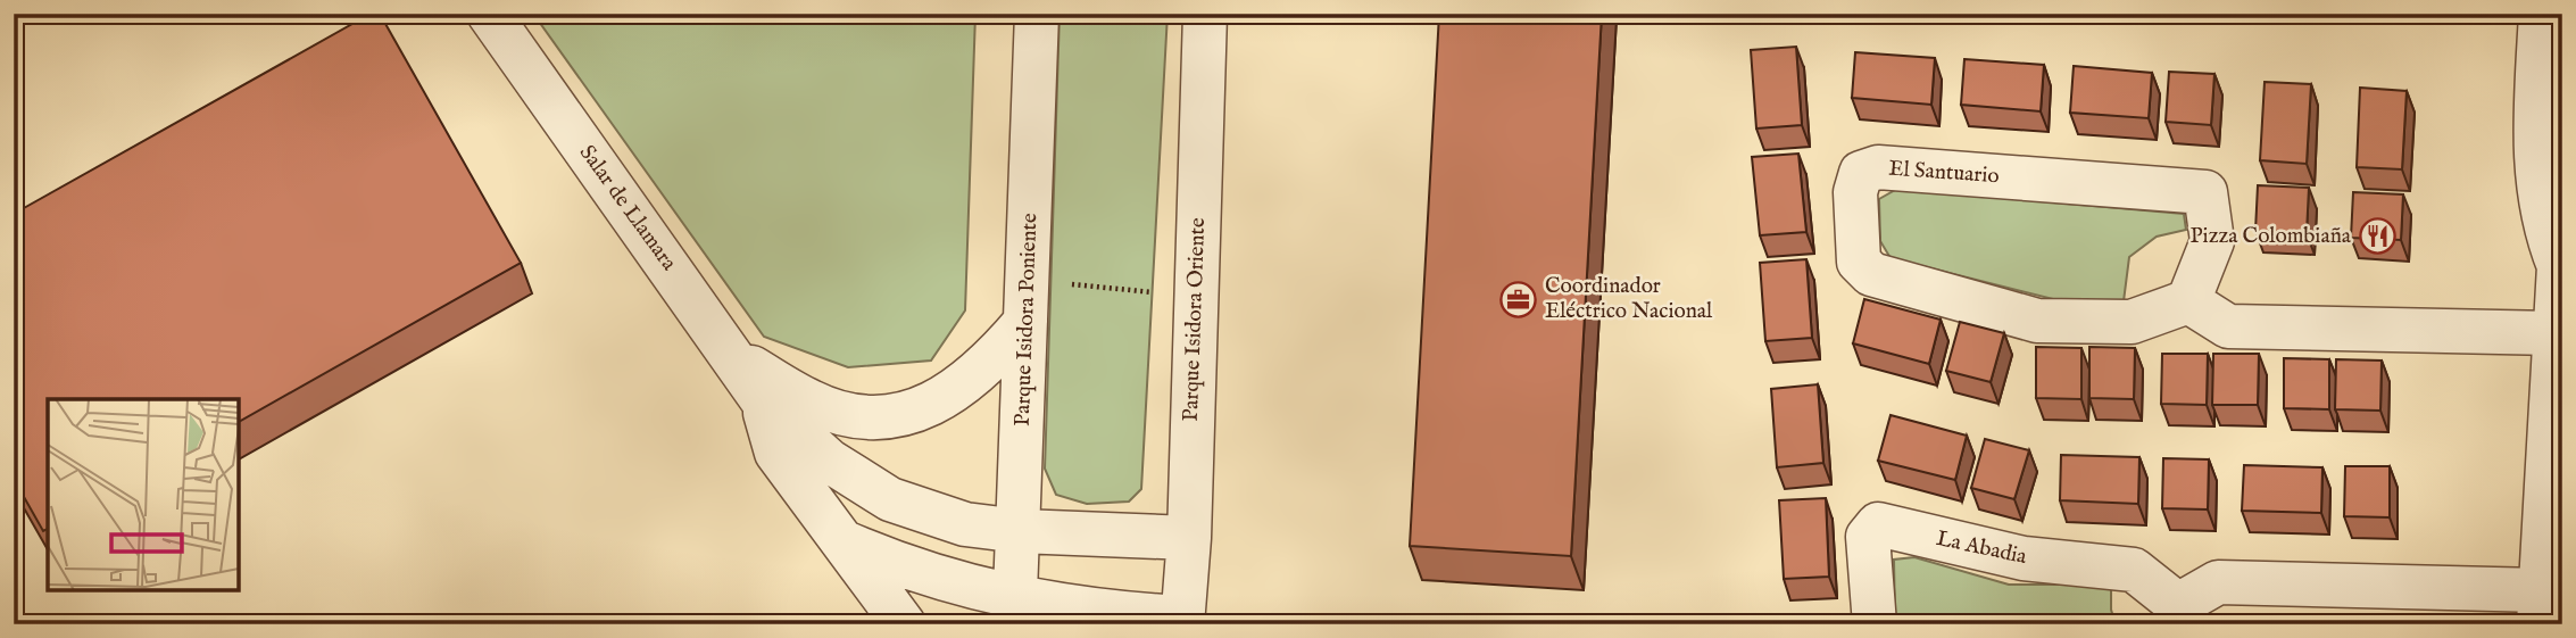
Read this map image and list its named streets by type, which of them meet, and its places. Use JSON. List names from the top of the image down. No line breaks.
{"streets":{"street":["El Santuario","Salar de Llamara","Parque Isidora Poniente","Parque Isidora Oriente","La Abadia"]},"crossings":[["Salar de Llamara","Parque Isidora Poniente"],["Salar de Llamara","Parque Isidora Oriente"]],"places":{"restaurant":["Pizza Colombiaña"],"office":["Coordinador Eléctrico Nacional"]}}
